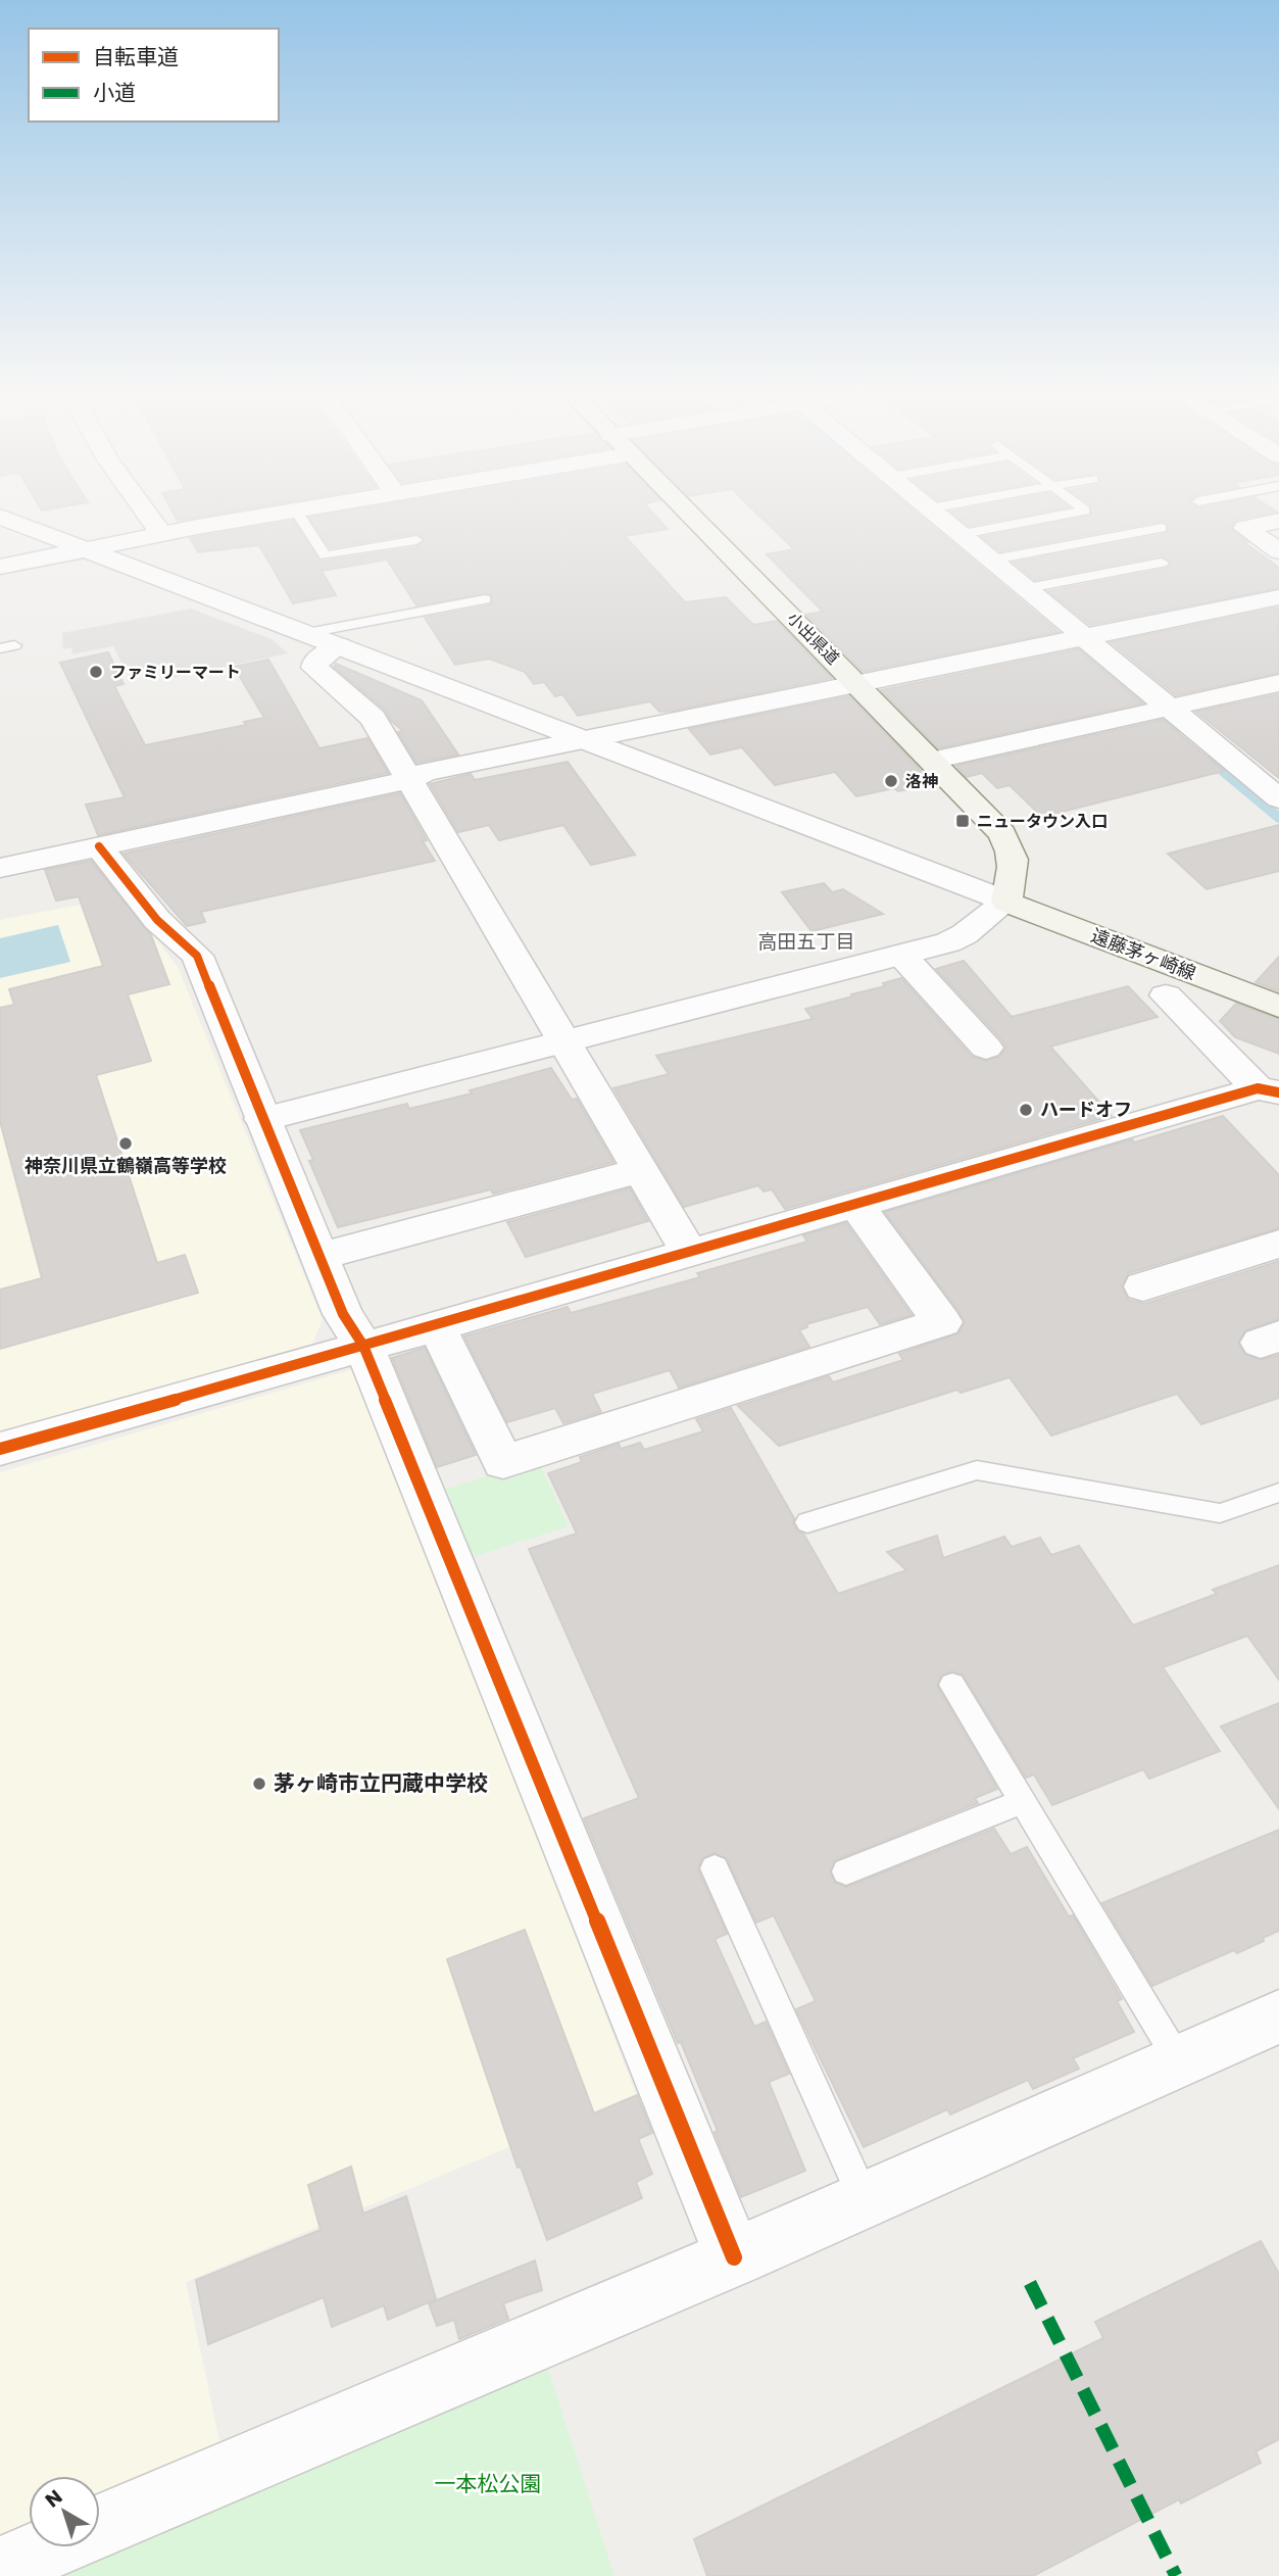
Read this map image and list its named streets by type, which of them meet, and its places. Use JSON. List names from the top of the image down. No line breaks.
{"streets":{"main road":["小出県道","遠藤茅ヶ崎線"]},"crossings":[["小出県道","遠藤茅ヶ崎線"]],"districts":["高田五丁目"],"parks":["一本松公園"],"places":{"other":["ファミリーマート","洛神","ハードオフ","神奈川県立鶴嶺高等学校","茅ヶ崎市立円蔵中学校"],"transit":["ニュータウン入口"]},"legend":["自転車道","小道"],"north":"top left"}
